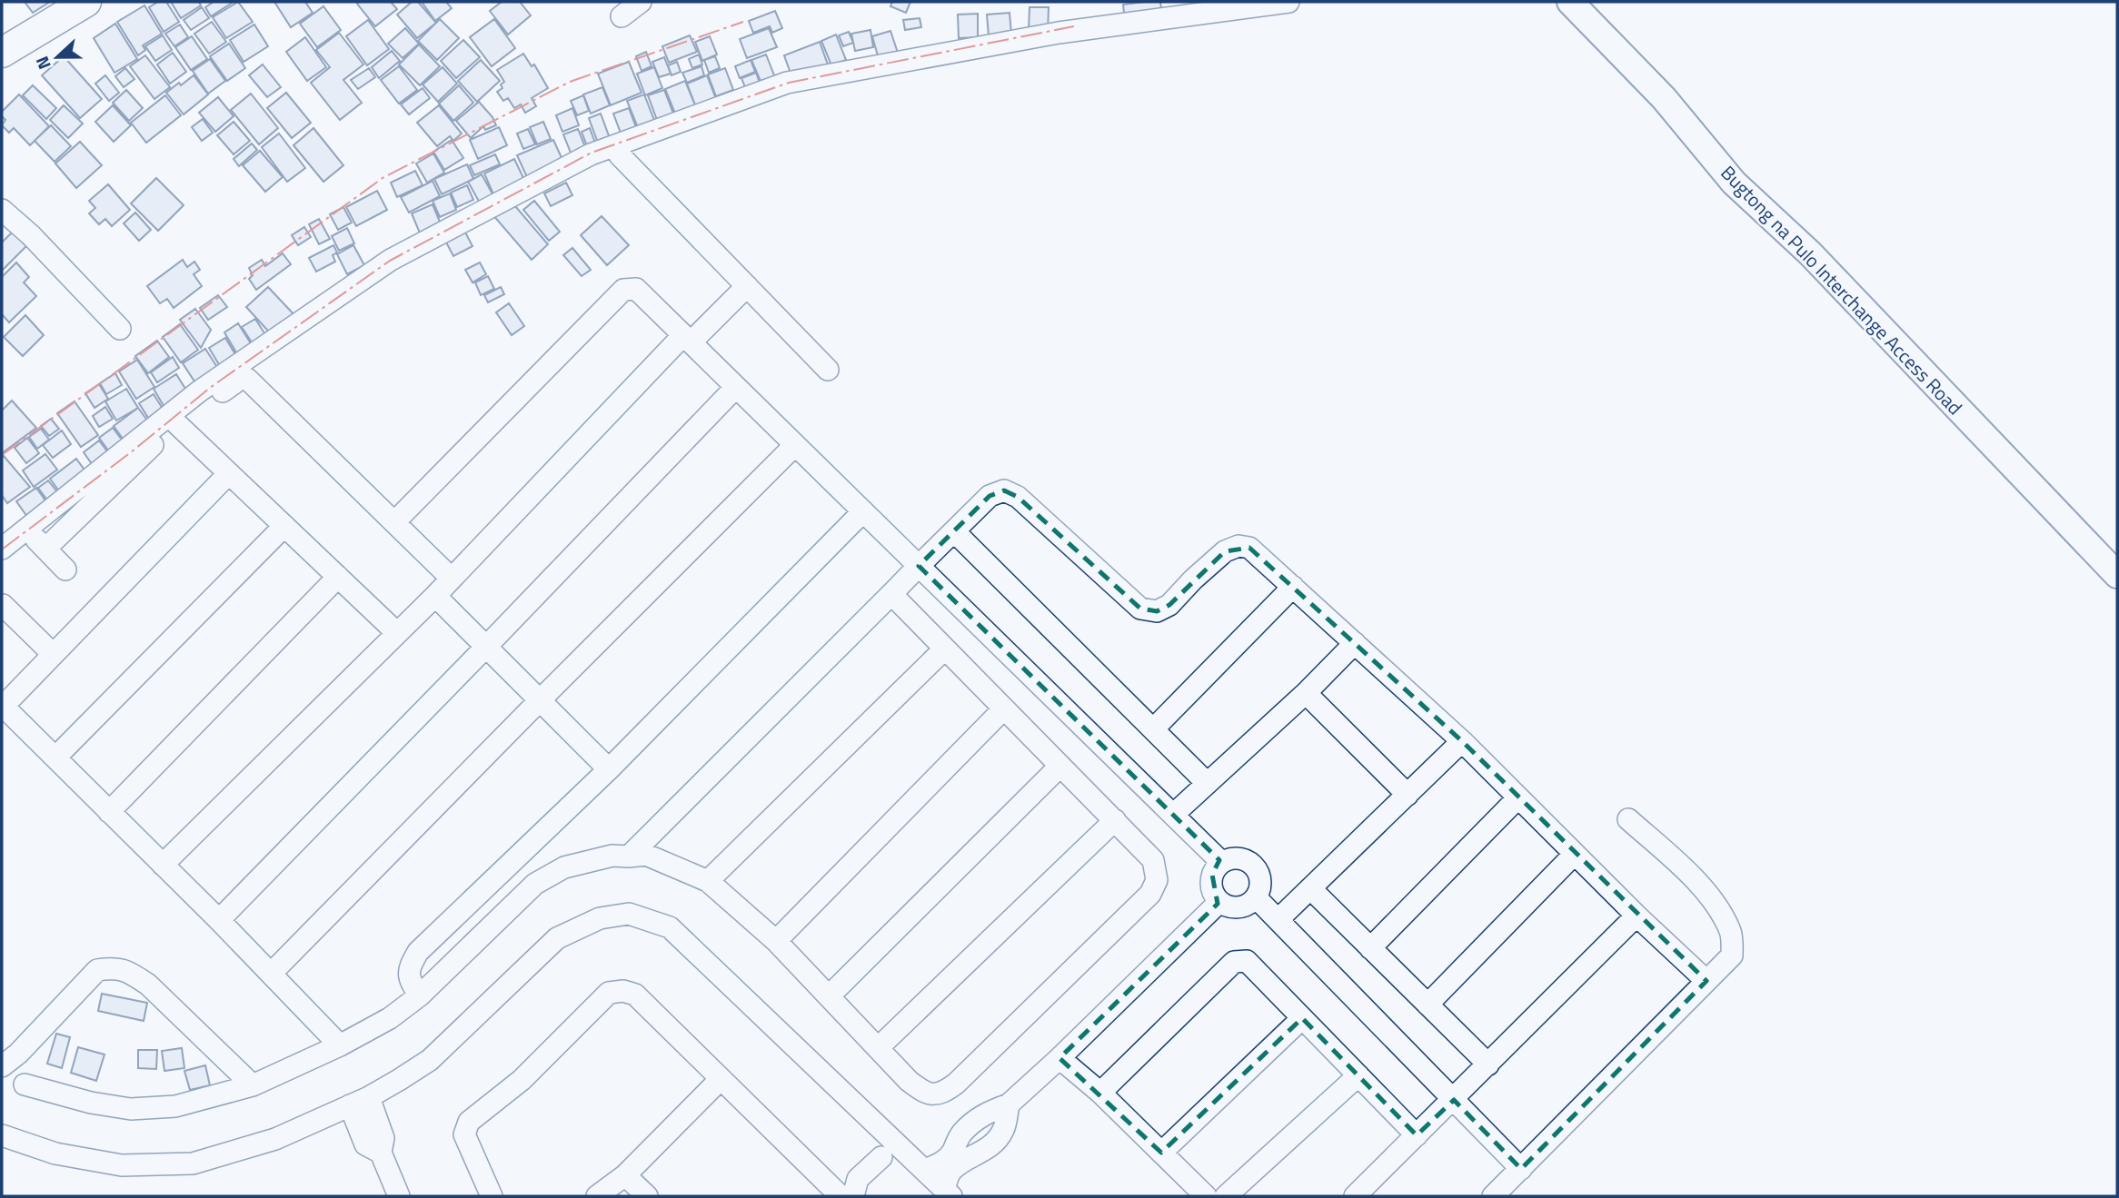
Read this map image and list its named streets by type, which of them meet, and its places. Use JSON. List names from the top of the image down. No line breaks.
{"streets":{"main road":["Bugtong na Pulo Interchange Access Road"]},"north":"left"}
